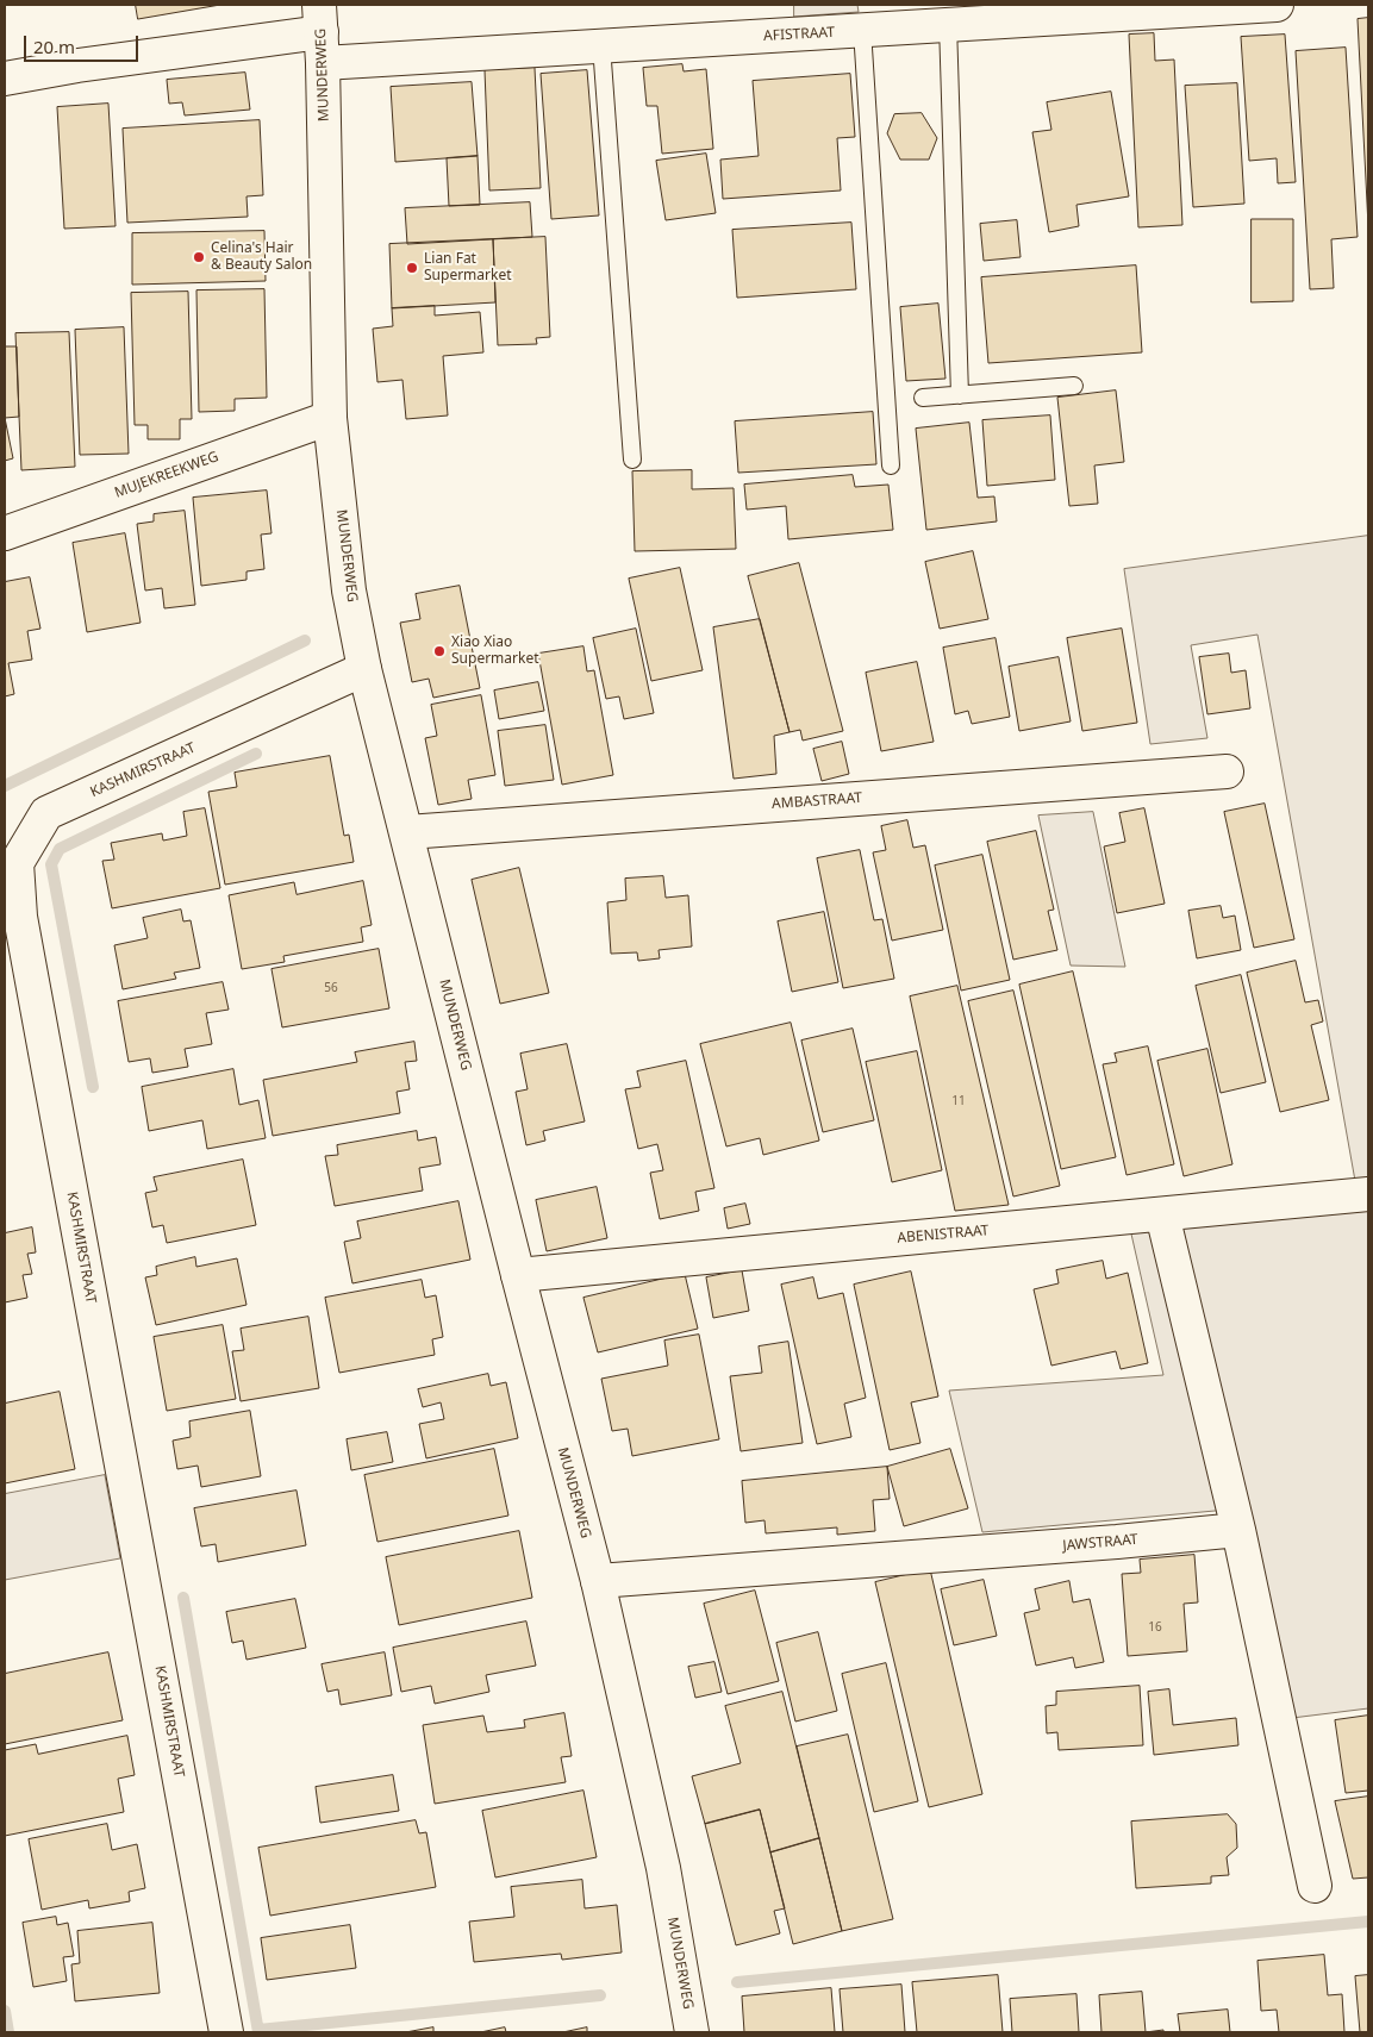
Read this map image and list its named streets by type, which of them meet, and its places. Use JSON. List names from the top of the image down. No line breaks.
{"streets":{"street":["AFISTRAAT","MUNDERWEG","MUJEKREEKWEG","KASHMIRSTRAAT","AMBASTRAAT","ABENISTRAAT","JAWSTRAAT"]},"crossings":[["AFISTRAAT","MUNDERWEG"],["MUNDERWEG","MUJEKREEKWEG"],["MUNDERWEG","KASHMIRSTRAAT"],["MUNDERWEG","AMBASTRAAT"],["MUNDERWEG","ABENISTRAAT"],["MUNDERWEG","JAWSTRAAT"]],"places":["Celina's Hair & Beauty Salon","Lian Fat Supermarket","Xiao Xiao Supermarket"],"house_numbers":["56","11","16"],"scale_bar":"20 m"}
